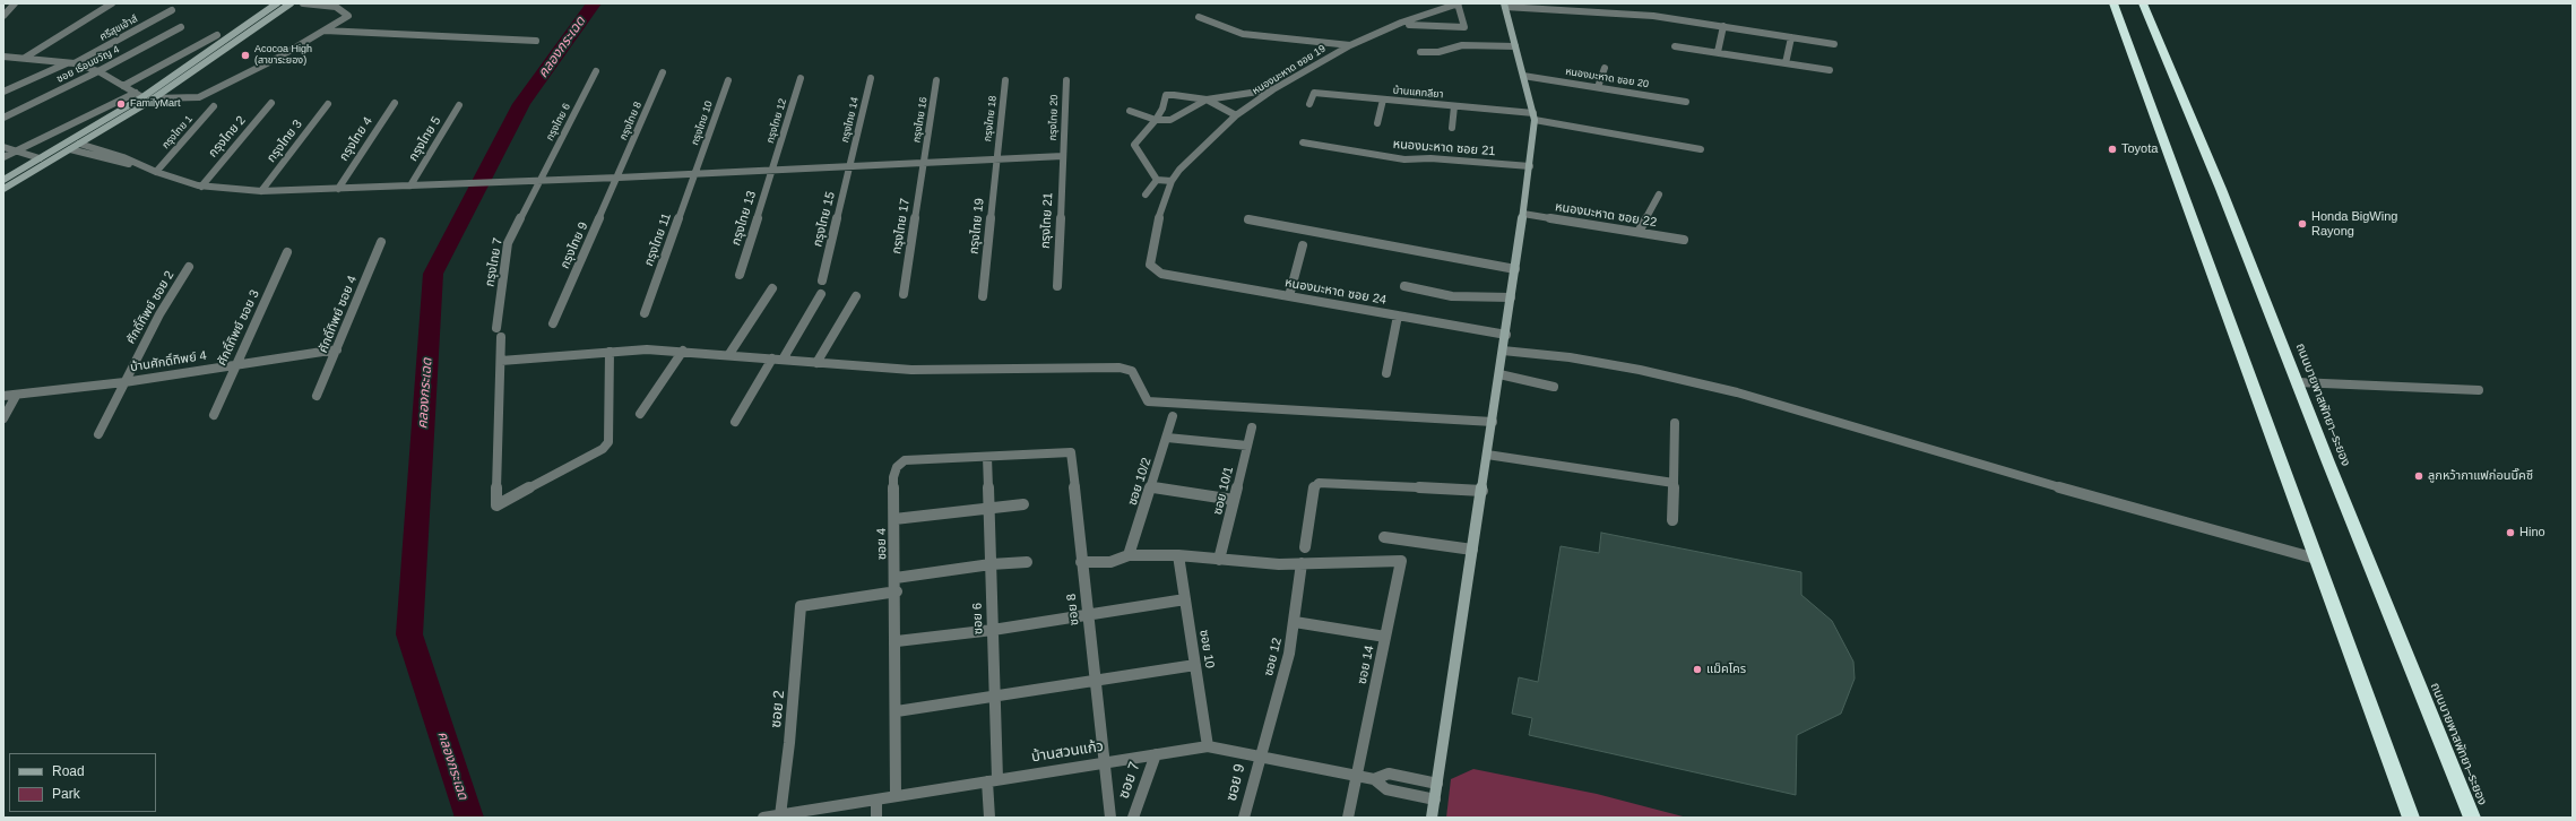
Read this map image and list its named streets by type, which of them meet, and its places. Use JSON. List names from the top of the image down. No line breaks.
{"streets":{"highway":["ถนนบายพาสพัทยา–ระยอง"],"street":["ศรีสุขเฮ้าส์","ซอย เรือนขวัญ 4","หนองมะหาด ซอย 19","หนองมะหาด ซอย 20","บ้านแคทลียา","กรุงไทย 20","กรุงไทย 18","กรุงไทย 14","กรุงไทย 16","กรุงไทย 8","กรุงไทย 12","กรุงไทย 6","กรุงไทย 10","กรุงไทย 1","กรุงไทย 2","กรุงไทย 4","กรุงไทย 5","กรุงไทย 3","หนองมะหาด ซอย 21","หนองมะหาด ซอย 22","กรุงไทย 13","กรุงไทย 15","กรุงไทย 21","กรุงไทย 17","กรุงไทย 19","กรุงไทย 11","กรุงไทย 9","กรุงไทย 7","หนองมะหาด ซอย 24","ศักดิ์ทิพย์ ซอย 2","ศักดิ์ทิพย์ ซอย 4","ศักดิ์ทิพย์ ซอย 3","บ้านศักดิ์ทิพย์ 4","ซอย 10/2","ซอย 10/1","ซอย 4","ซอย 8","ซอย 6","ซอย 10","ซอย 12","ซอย 14","ซอย 2","บ้านสวนแก้ว","ซอย 7","ซอย 9"]},"crossings":[["หนองมะหาด ซอย 19","หนองมะหาด ซอย 24"],["กรุงไทย 20","กรุงไทย 21"],["กรุงไทย 18","กรุงไทย 19"],["กรุงไทย 14","กรุงไทย 15"],["กรุงไทย 16","กรุงไทย 17"],["กรุงไทย 8","กรุงไทย 9"],["กรุงไทย 12","กรุงไทย 13"],["กรุงไทย 6","กรุงไทย 7"],["กรุงไทย 10","กรุงไทย 11"],["ศักดิ์ทิพย์ ซอย 2","บ้านศักดิ์ทิพย์ 4"],["ศักดิ์ทิพย์ ซอย 4","บ้านศักดิ์ทิพย์ 4"],["ศักดิ์ทิพย์ ซอย 3","บ้านศักดิ์ทิพย์ 4"],["ซอย 4","ซอย 8"],["ซอย 4","ซอย 6"],["ซอย 4","ซอย 2"],["ซอย 4","บ้านสวนแก้ว"],["ซอย 8","บ้านสวนแก้ว"],["ซอย 8","ซอย 7"],["ซอย 6","บ้านสวนแก้ว"],["ซอย 10","บ้านสวนแก้ว"],["ซอย 12","ซอย 14"],["ซอย 12","บ้านสวนแก้ว"],["ซอย 12","ซอย 9"],["ซอย 14","บ้านสวนแก้ว"],["ซอย 2","บ้านสวนแก้ว"],["บ้านสวนแก้ว","ซอย 7"],["บ้านสวนแก้ว","ซอย 9"]],"water":["คลองกระเฉด"],"places":["Acocoa High (สาขาระยอง)","FamilyMart","Toyota","Honda BigWing Rayong","ลูกหว้ากาแฟก่อนบิ๊คซี","Hino","แม็คโคร"],"legend":["Road","Park"]}
